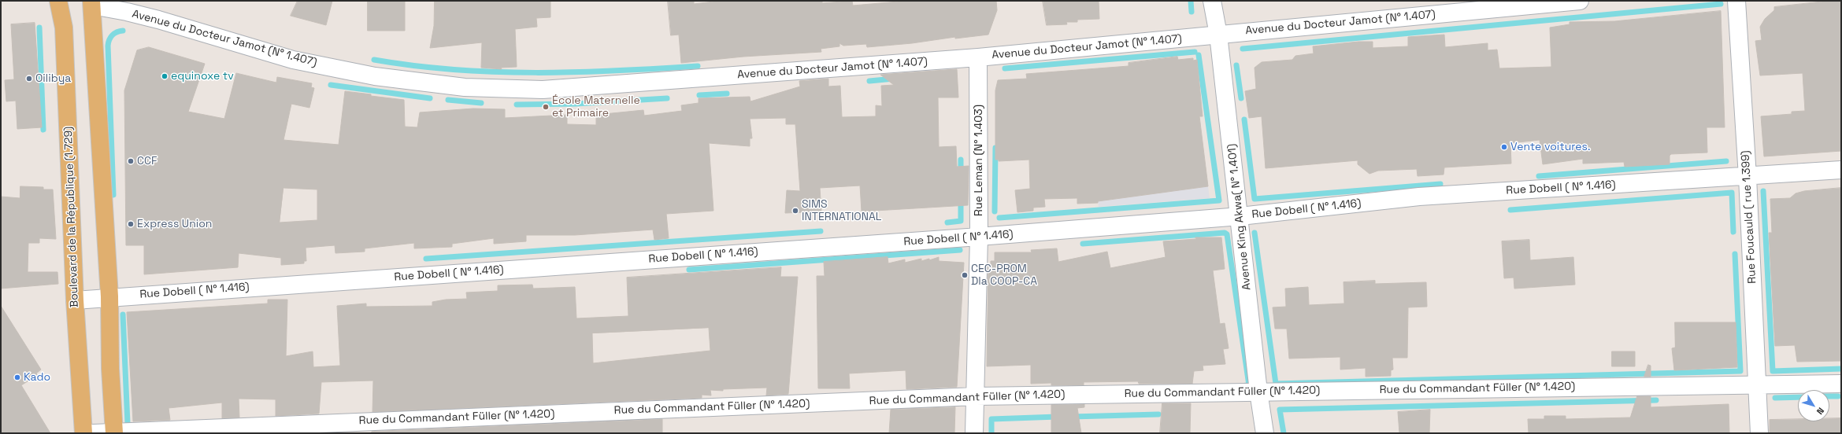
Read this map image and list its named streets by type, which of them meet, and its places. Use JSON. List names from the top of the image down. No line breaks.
{"streets":{"main road":["Boulevard de la République (1.729)"],"street":["Avenue du Docteur Jamot (N° 1.407)","Rue Leman (N° 1.403)","Rue Dobell ( N° 1.416)","Avenue King Akwa( N° 1.401)","Rue Foucauld ( rue 1.399)","Rue du Commandant Füller (N° 1.420)"]},"crossings":[["Avenue du Docteur Jamot (N° 1.407)","Rue Leman (N° 1.403)"],["Avenue du Docteur Jamot (N° 1.407)","Avenue King Akwa( N° 1.401)"],["Rue Leman (N° 1.403)","Rue Dobell ( N° 1.416)"],["Rue Leman (N° 1.403)","Rue du Commandant Füller (N° 1.420)"],["Rue Dobell ( N° 1.416)","Boulevard de la République (1.729)"],["Rue Dobell ( N° 1.416)","Avenue King Akwa( N° 1.401)"],["Rue Dobell ( N° 1.416)","Rue Foucauld ( rue 1.399)"],["Avenue King Akwa( N° 1.401)","Rue du Commandant Füller (N° 1.420)"],["Rue Foucauld ( rue 1.399)","Rue du Commandant Füller (N° 1.420)"]],"places":["equinoxe tv","Oilibya","École Maternelle et Primaire","Vente voitures.","CCF","SIMS INTERNATIONAL","Express Union","CEC-PROM Dla COOP-CA","Kado"],"north":"bottom right"}
